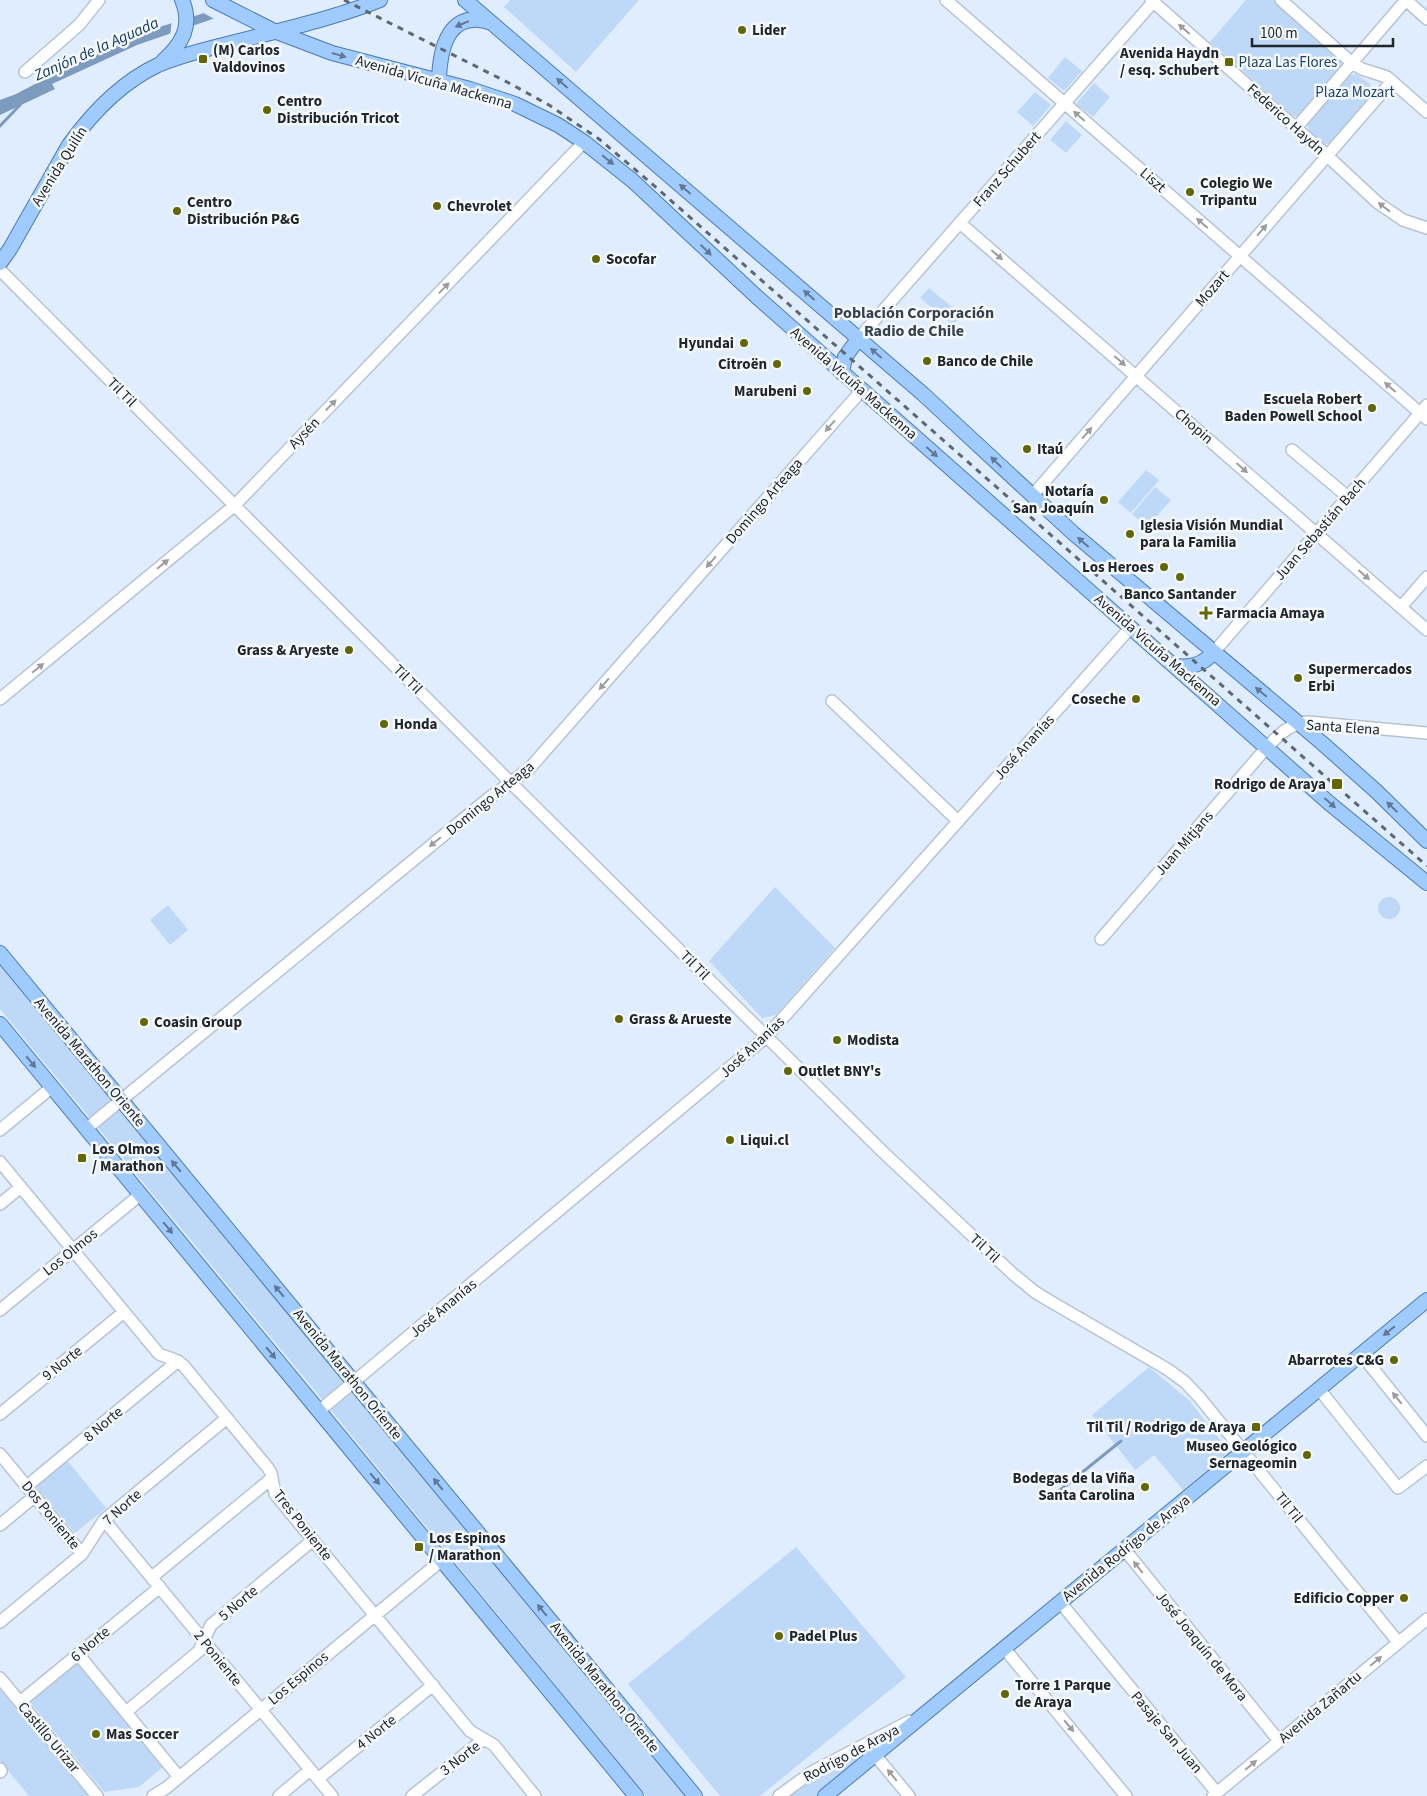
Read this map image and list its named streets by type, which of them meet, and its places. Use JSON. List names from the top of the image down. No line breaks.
{"streets":{"main road":["Avenida Vicuña Mackenna","Avenida Quilín","Avenida Marathon Oriente","Avenida Rodrigo de Araya"],"street":["Federico Haydn","Franz Schubert","Liszt","Mozart","Til Til","Chopin","Aysén","Domingo Arteaga","Juan Sebastián Bach","Santa Elena","José Ananías","Juan Mitjans","Los Olmos","9 Norte","8 Norte","7 Norte","Dos Poniente","Tres Poniente","5 Norte","6 Norte","José Joaquín de Mora","2 Poniente","Los Espinos","Avenida Zañartu","4 Norte","Pasaje San Juan","Castillo Urizar","Rodrigo de Araya","3 Norte"]},"crossings":[["Avenida Vicuña Mackenna","Avenida Quilín"],["Avenida Vicuña Mackenna","Aysén"],["Avenida Vicuña Mackenna","Domingo Arteaga"],["Avenida Vicuña Mackenna","Santa Elena"],["Avenida Vicuña Mackenna","José Ananías"],["Avenida Vicuña Mackenna","Juan Mitjans"],["Federico Haydn","Franz Schubert"],["Federico Haydn","Mozart"],["Franz Schubert","Liszt"],["Franz Schubert","Chopin"],["Liszt","Mozart"],["Liszt","Juan Sebastián Bach"],["Mozart","Chopin"],["Til Til","Aysén"],["Til Til","Domingo Arteaga"],["Til Til","José Ananías"],["Til Til","Avenida Rodrigo de Araya"],["Til Til","Avenida Zañartu"],["Chopin","Juan Sebastián Bach"],["Domingo Arteaga","Avenida Marathon Oriente"],["Santa Elena","Juan Mitjans"],["José Ananías","Avenida Marathon Oriente"],["Los Olmos","Tres Poniente"],["9 Norte","Tres Poniente"],["8 Norte","Dos Poniente"],["8 Norte","Tres Poniente"],["7 Norte","Dos Poniente"],["7 Norte","Tres Poniente"],["7 Norte","2 Poniente"],["Tres Poniente","5 Norte"],["Tres Poniente","Los Espinos"],["Tres Poniente","4 Norte"],["Tres Poniente","3 Norte"],["Avenida Rodrigo de Araya","José Joaquín de Mora"],["Avenida Rodrigo de Araya","Pasaje San Juan"],["Avenida Rodrigo de Araya","Rodrigo de Araya"],["5 Norte","2 Poniente"],["6 Norte","2 Poniente"],["6 Norte","Castillo Urizar"],["José Joaquín de Mora","Avenida Zañartu"],["2 Poniente","Los Espinos"],["2 Poniente","4 Norte"],["Avenida Zañartu","Pasaje San Juan"]],"one_way":["Liszt","Mozart","Chopin","Aysén","Domingo Arteaga","José Joaquín de Mora","Avenida Zañartu"],"districts":["Población Corporación Radio de Chile"],"water":["Zanjón de la Aguada"],"parks":["Plaza Las Flores","Plaza Mozart"],"places":{"other":["Lider","Centro Distribución Tricot","Colegio We Tripantu","Chevrolet","Centro Distribución P&G","Socofar","Hyundai","Banco de Chile","Citroën","Marubeni","Escuela Robert Baden Powell School","Itaú","Notaría San Joaquín","Iglesia Visión Mundial para la Familia","Los Heroes","Banco Santander","Grass & Aryeste","Supermercados Erbi","Coseche","Honda","Grass & Arueste","Coasin Group","Modista","Outlet BNY's","Liqui.cl","Abarrotes C&G","Museo Geológico Sernageomin","Bodegas de la Viña Santa Carolina","Edificio Copper","Padel Plus","Torre 1 Parque de Araya","Mas Soccer"],"transit":["(M) Carlos Valdovinos","Avenida Haydn / esq. Schubert","Rodrigo de Araya","Los Olmos / Marathon","Til Til / Rodrigo de Araya","Los Espinos / Marathon"],"health":["Farmacia Amaya"]},"scale_bar":"100 m"}
